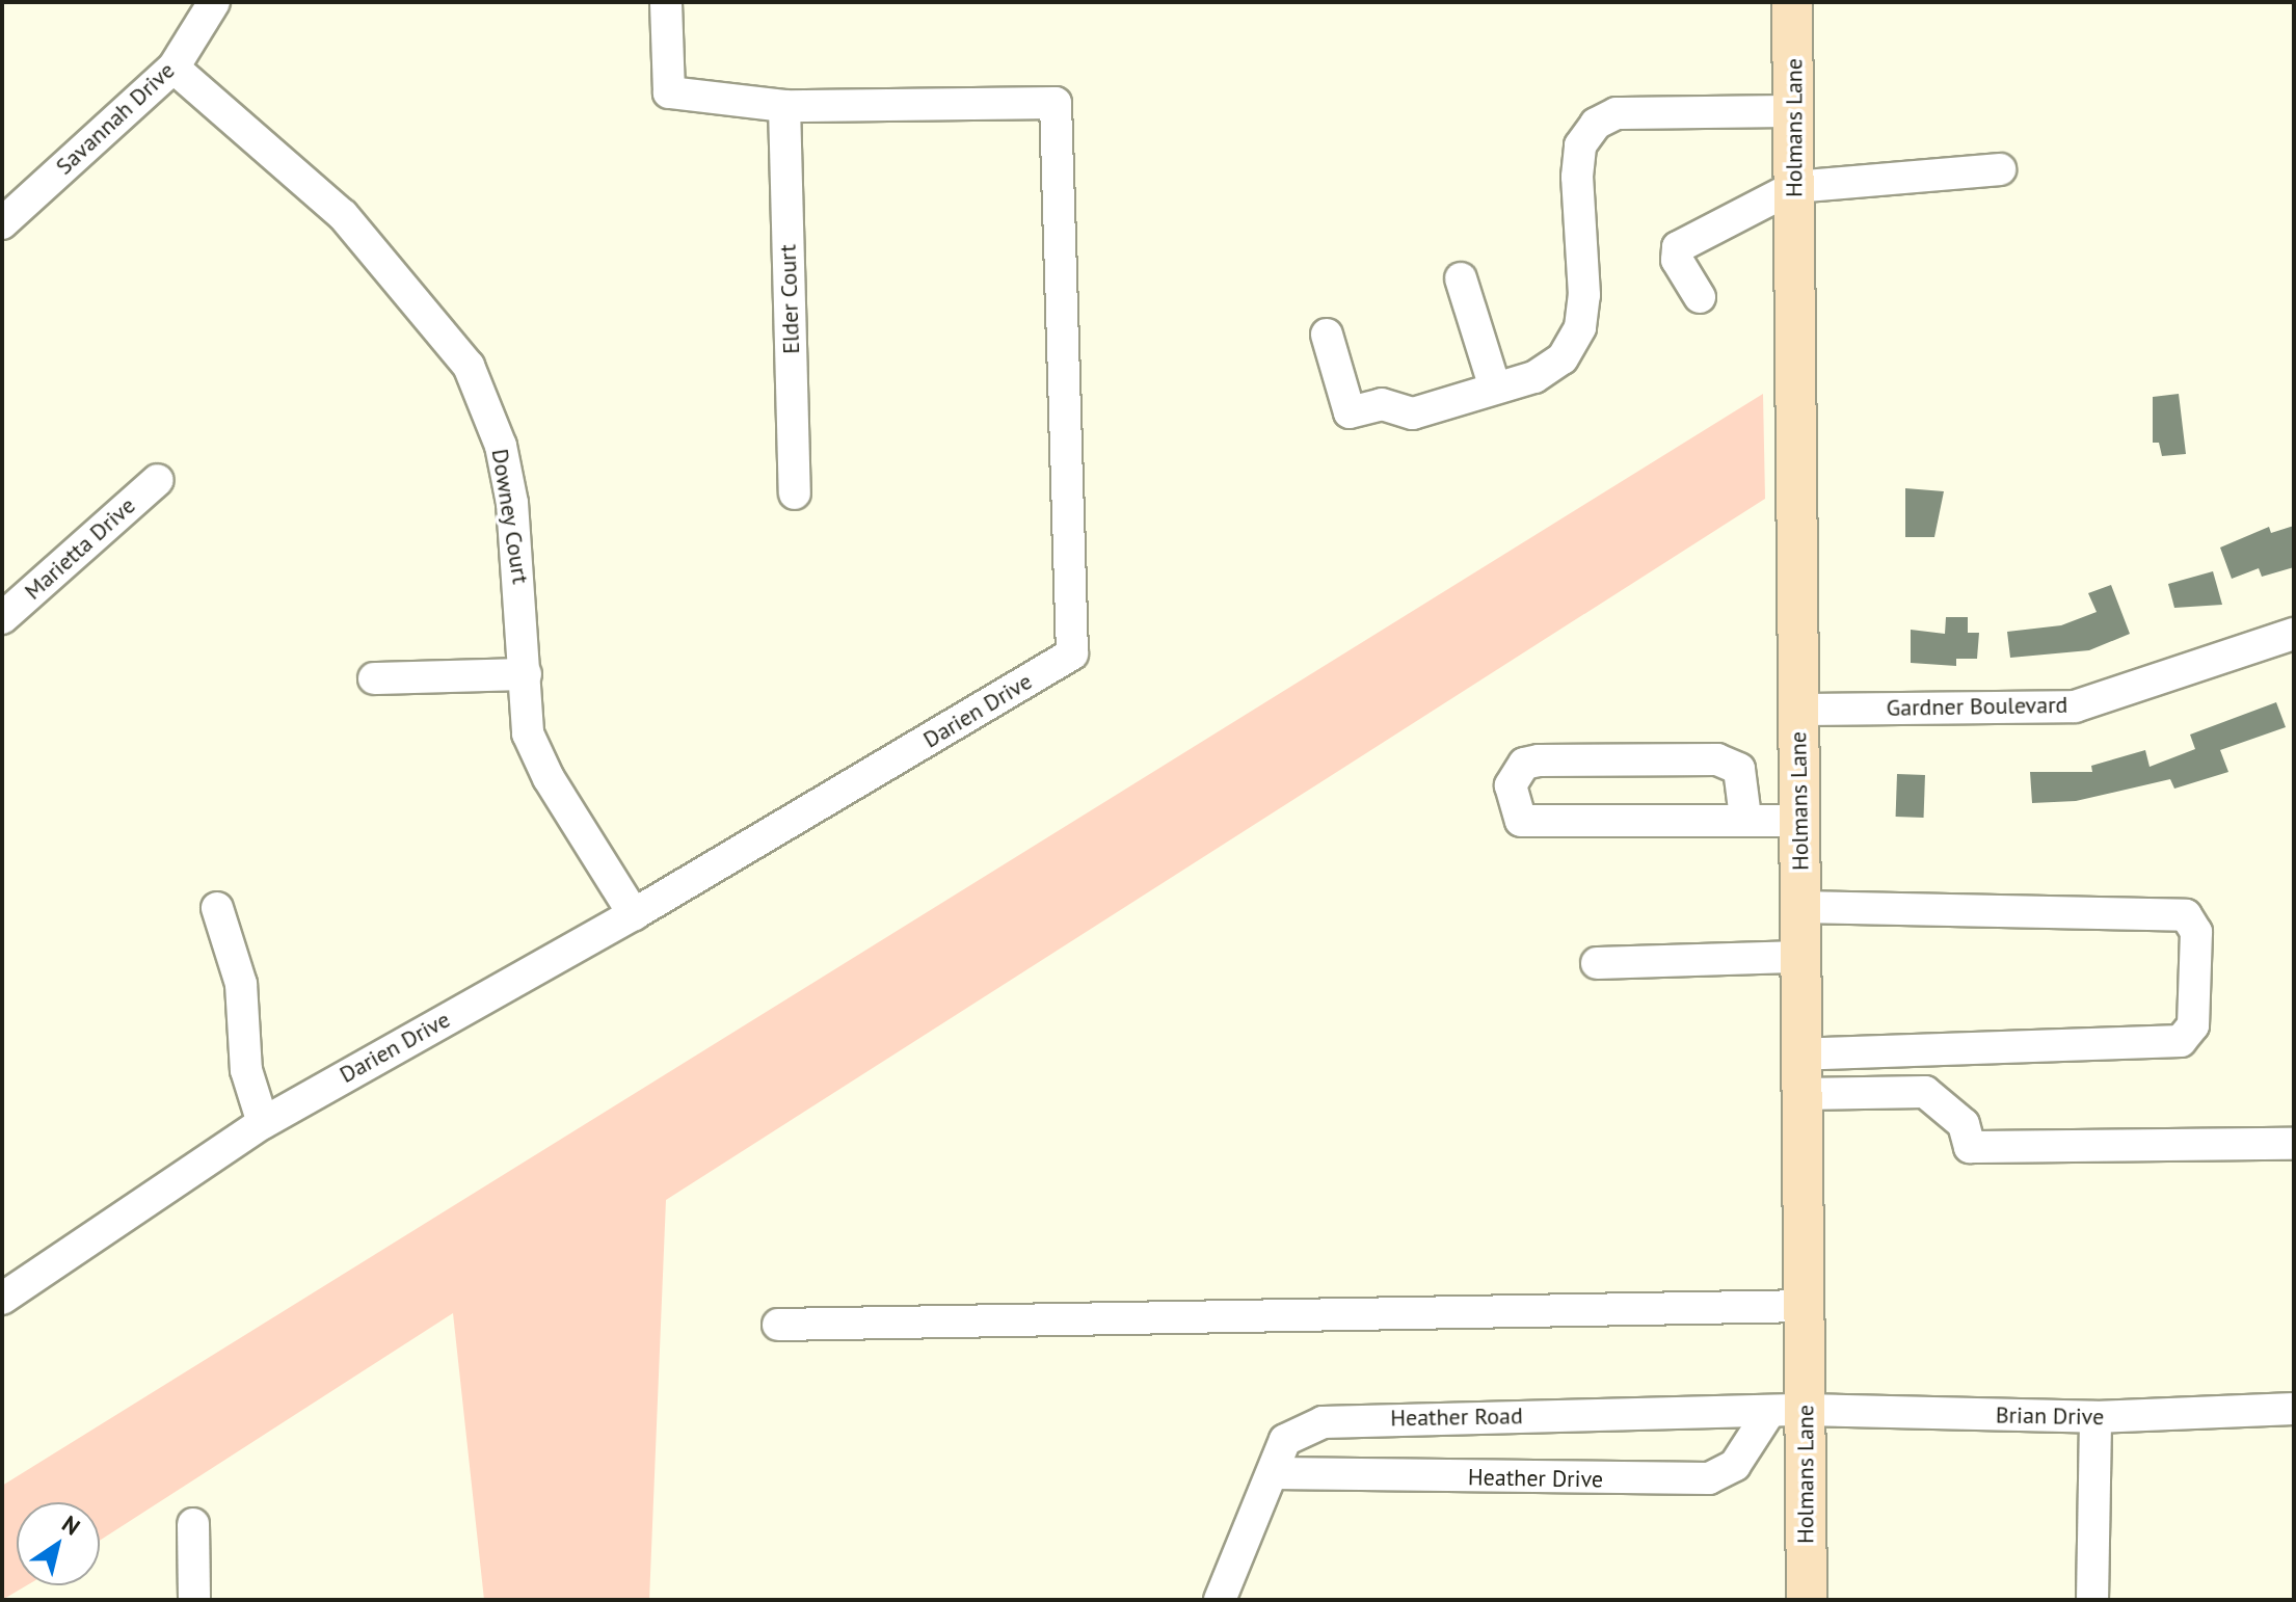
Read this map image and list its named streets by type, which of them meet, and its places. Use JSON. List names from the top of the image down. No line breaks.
{"streets":{"main road":["Holmans Lane"],"street":["Savannah Drive","Elder Court","Downey Court","Marietta Drive","Gardner Boulevard","Darien Drive","Brian Drive","Heather Road","Heather Drive"]},"crossings":[["Savannah Drive","Downey Court"],["Holmans Lane","Gardner Boulevard"],["Holmans Lane","Brian Drive"],["Holmans Lane","Heather Road"],["Holmans Lane","Heather Drive"],["Elder Court","Darien Drive"],["Downey Court","Darien Drive"],["Brian Drive","Heather Road"],["Brian Drive","Heather Drive"],["Heather Road","Heather Drive"]],"north":"top right"}
